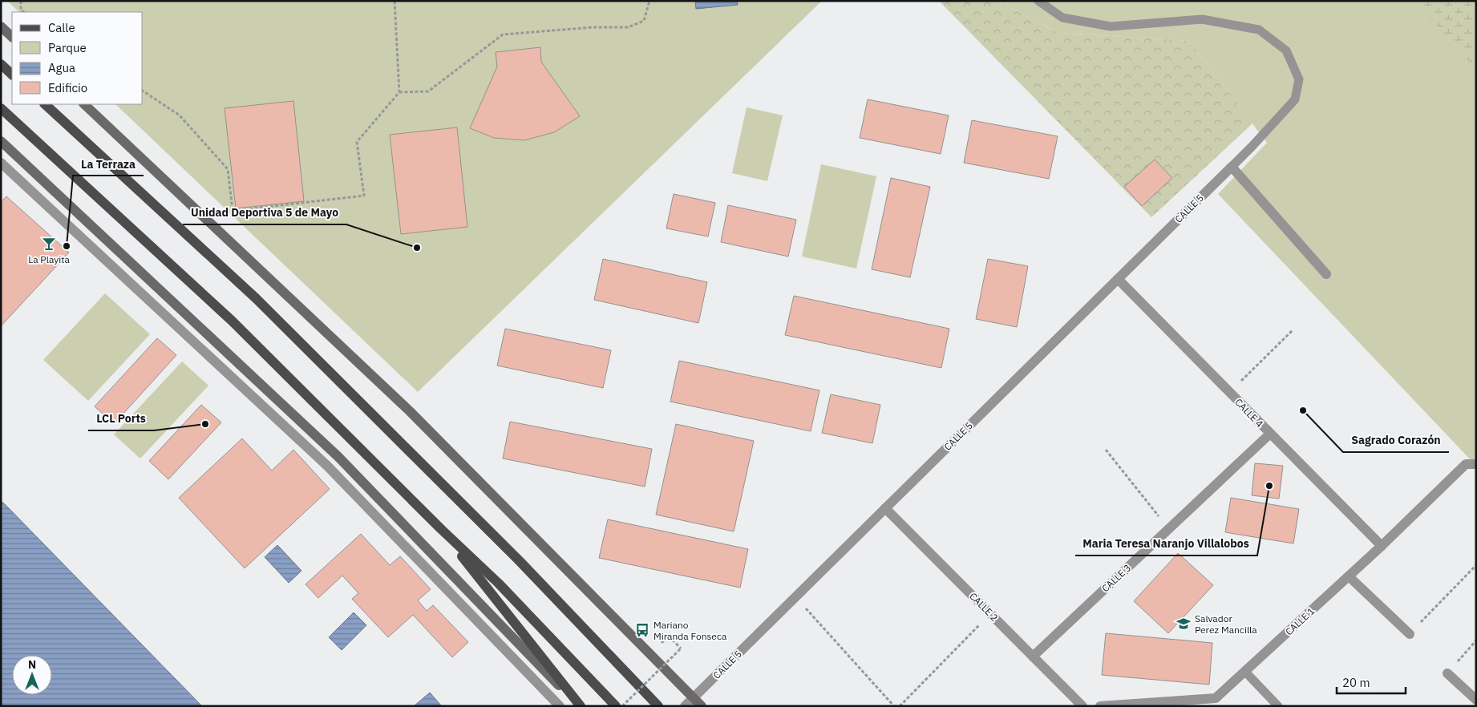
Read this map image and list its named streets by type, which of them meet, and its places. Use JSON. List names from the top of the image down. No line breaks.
{"streets":{"street":["CALLE 5","CALLE 4","CALLE 3","CALLE 2","CALLE 1"]},"crossings":[["CALLE 5","CALLE 4"],["CALLE 5","CALLE 2"],["CALLE 4","CALLE 3"],["CALLE 4","CALLE 1"],["CALLE 3","CALLE 2"]],"places":{"bar":["La Playita"],"other":["La Terraza","Unidad Deportiva 5 de Mayo","Sagrado Corazón","LCL Ports","Maria Teresa Naranjo Villalobos"],"school or university":["Salvador Perez Mancilla"],"bus stop":["Mariano Miranda Fonseca"]},"legend":["Calle","Parque","Agua","Edificio"],"scale_bar":"20 m","north":"top"}
